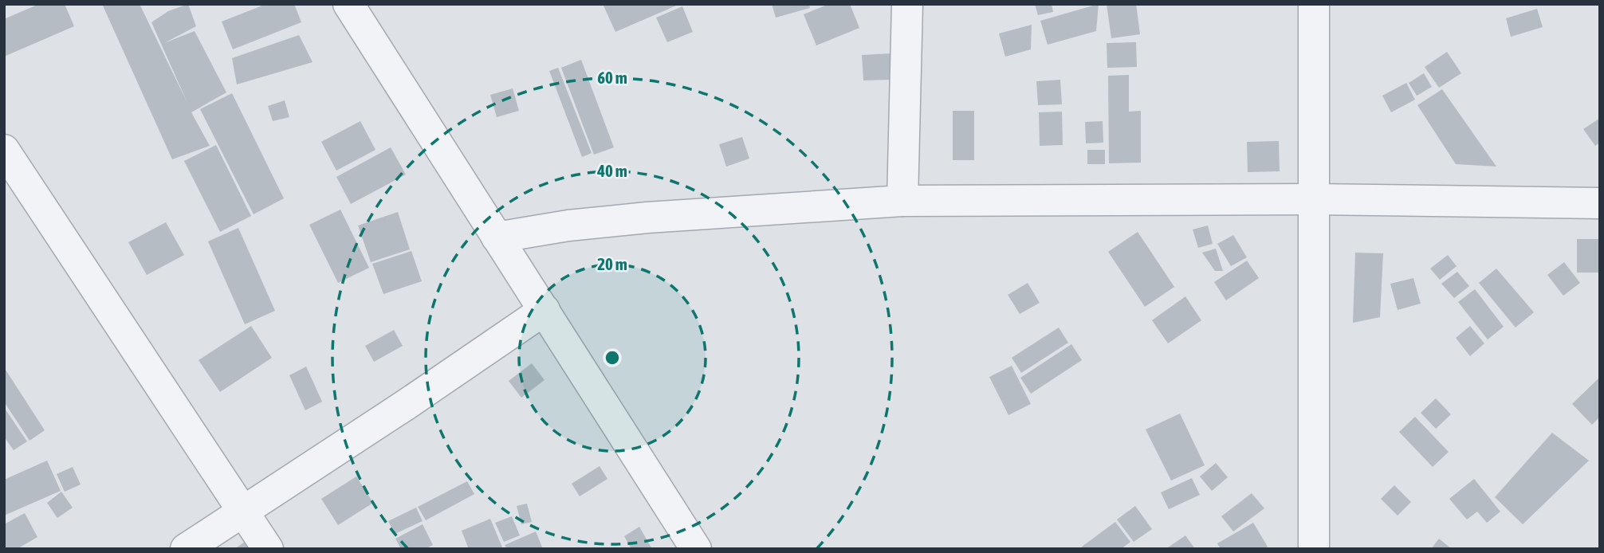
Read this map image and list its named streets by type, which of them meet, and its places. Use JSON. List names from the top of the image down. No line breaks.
{"rings":["60 m","40 m","20 m"]}
